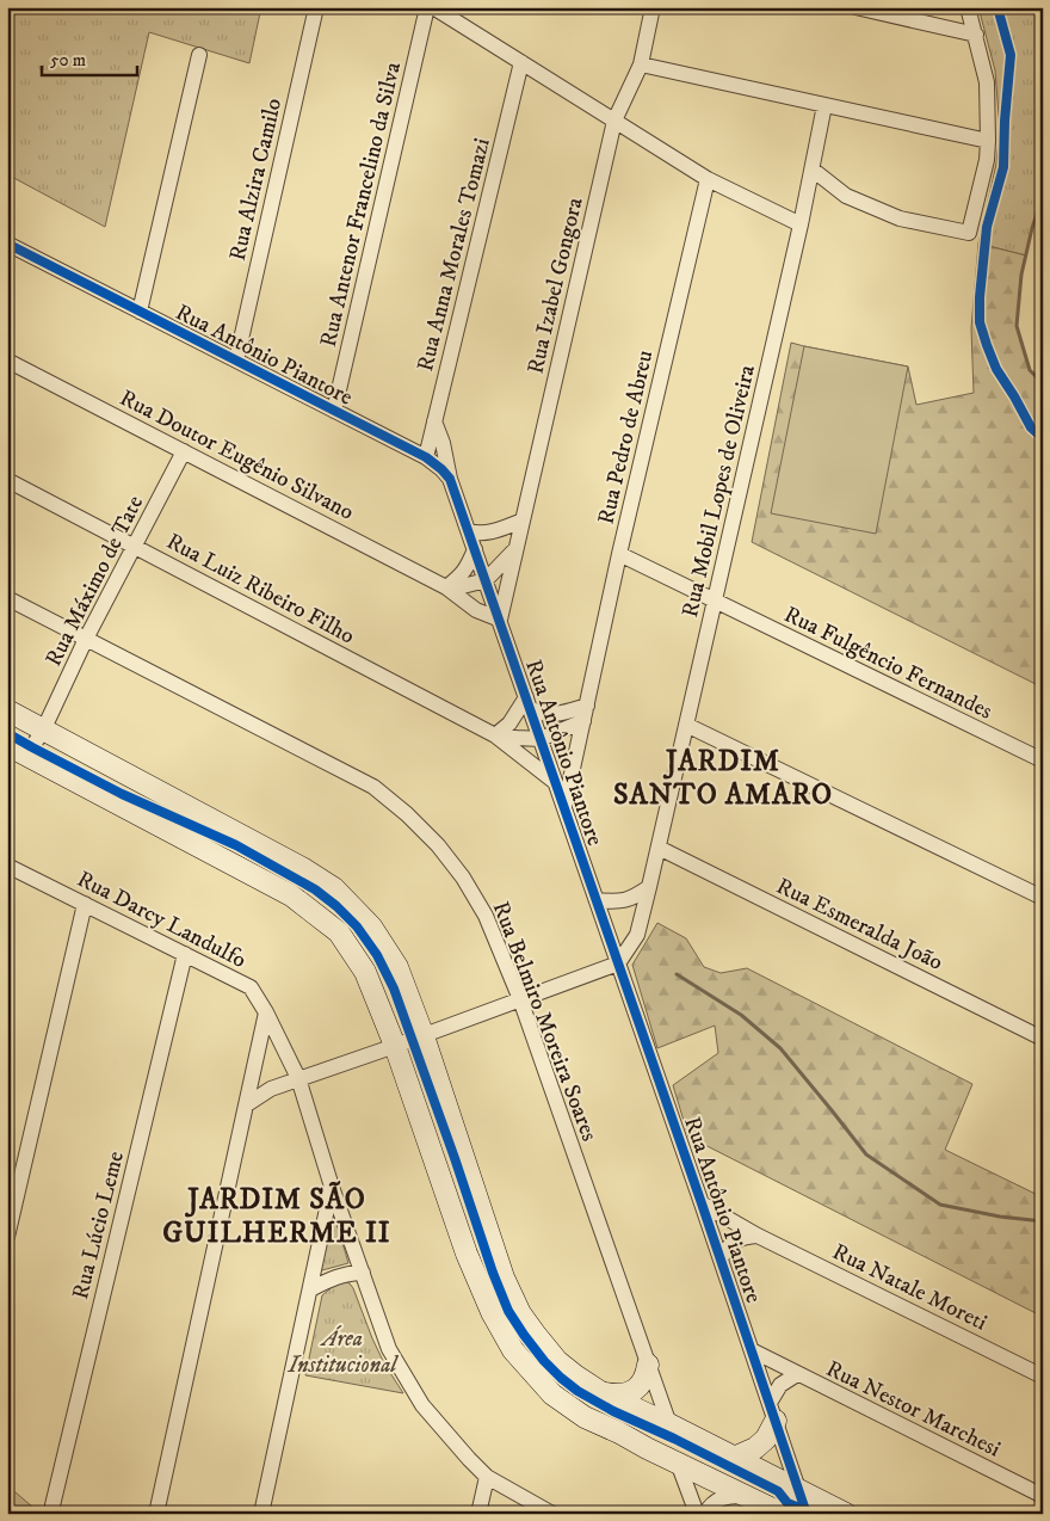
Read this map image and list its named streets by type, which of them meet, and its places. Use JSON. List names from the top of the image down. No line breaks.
{"streets":{"street":["Rua Alzira Camilo","Rua Antenor Francelino da Silva","Rua Anna Morales Tomazi","Rua Izabel Gongora","Rua Antônio Piantore","Rua Pedro de Abreu","Rua Doutor Eugênio Silvano","Rua Mobil Lopes de Oliveira","Rua Máximo de Tate","Rua Luiz Ribeiro Filho","Rua Fulgêncio Fernandes","Rua Darcy Landulfo","Rua Esmeralda João","Rua Belmiro Moreira Soares","Rua Lúcio Leme","Rua Natale Moreti","Rua Nestor Marchesi"]},"crossings":[["Rua Alzira Camilo","Rua Antônio Piantore"],["Rua Antenor Francelino da Silva","Rua Antônio Piantore"],["Rua Anna Morales Tomazi","Rua Antônio Piantore"],["Rua Izabel Gongora","Rua Antônio Piantore"],["Rua Izabel Gongora","Rua Doutor Eugênio Silvano"],["Rua Antônio Piantore","Rua Pedro de Abreu"],["Rua Antônio Piantore","Rua Doutor Eugênio Silvano"],["Rua Antônio Piantore","Rua Mobil Lopes de Oliveira"],["Rua Antônio Piantore","Rua Luiz Ribeiro Filho"],["Rua Antônio Piantore","Rua Natale Moreti"],["Rua Antônio Piantore","Rua Nestor Marchesi"],["Rua Pedro de Abreu","Rua Fulgêncio Fernandes"],["Rua Doutor Eugênio Silvano","Rua Máximo de Tate"],["Rua Mobil Lopes de Oliveira","Rua Fulgêncio Fernandes"],["Rua Mobil Lopes de Oliveira","Rua Esmeralda João"],["Rua Máximo de Tate","Rua Luiz Ribeiro Filho"],["Rua Máximo de Tate","Rua Belmiro Moreira Soares"],["Rua Darcy Landulfo","Rua Lúcio Leme"]],"districts":["JARDIM SANTO AMARO","JARDIM SÃO GUILHERME II"],"parks":["Área Institucional"],"scale_bar":"50 m"}
